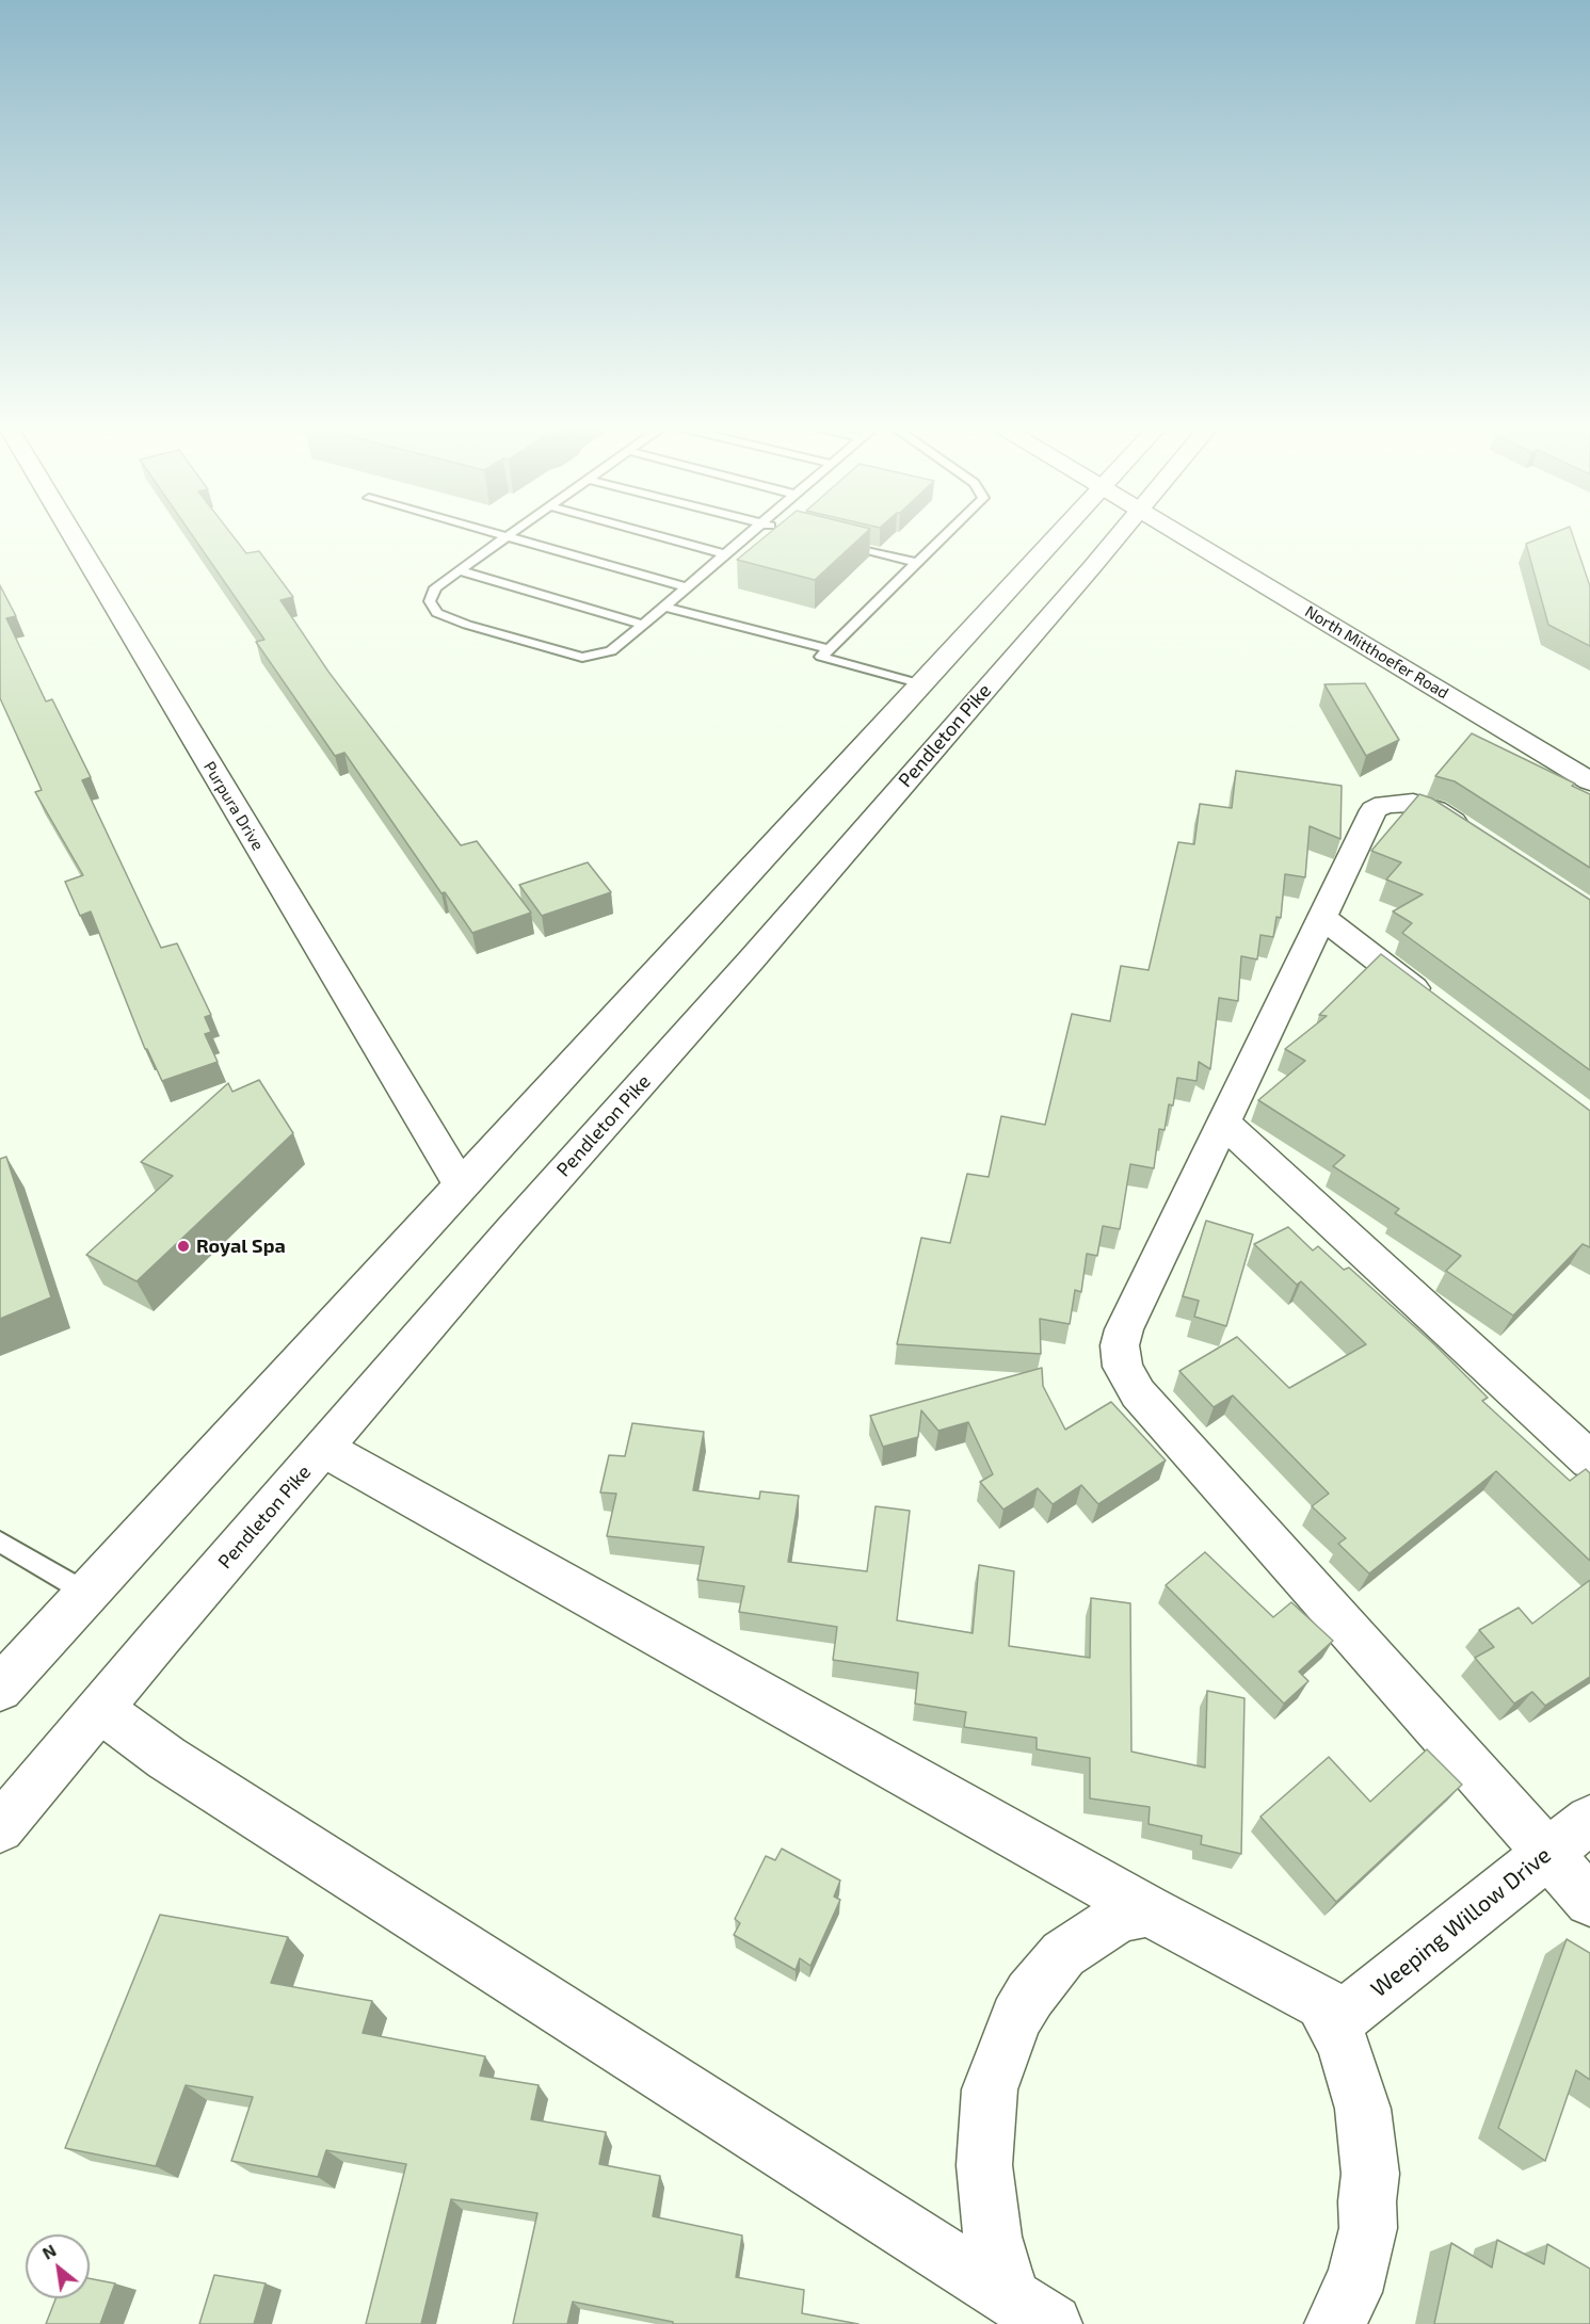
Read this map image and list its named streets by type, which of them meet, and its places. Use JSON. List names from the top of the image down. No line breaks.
{"streets":{"street":["North Mitthoefer Road","Pendleton Pike","Purpura Drive","Weeping Willow Drive"]},"places":["Royal Spa"],"north":"top left"}
